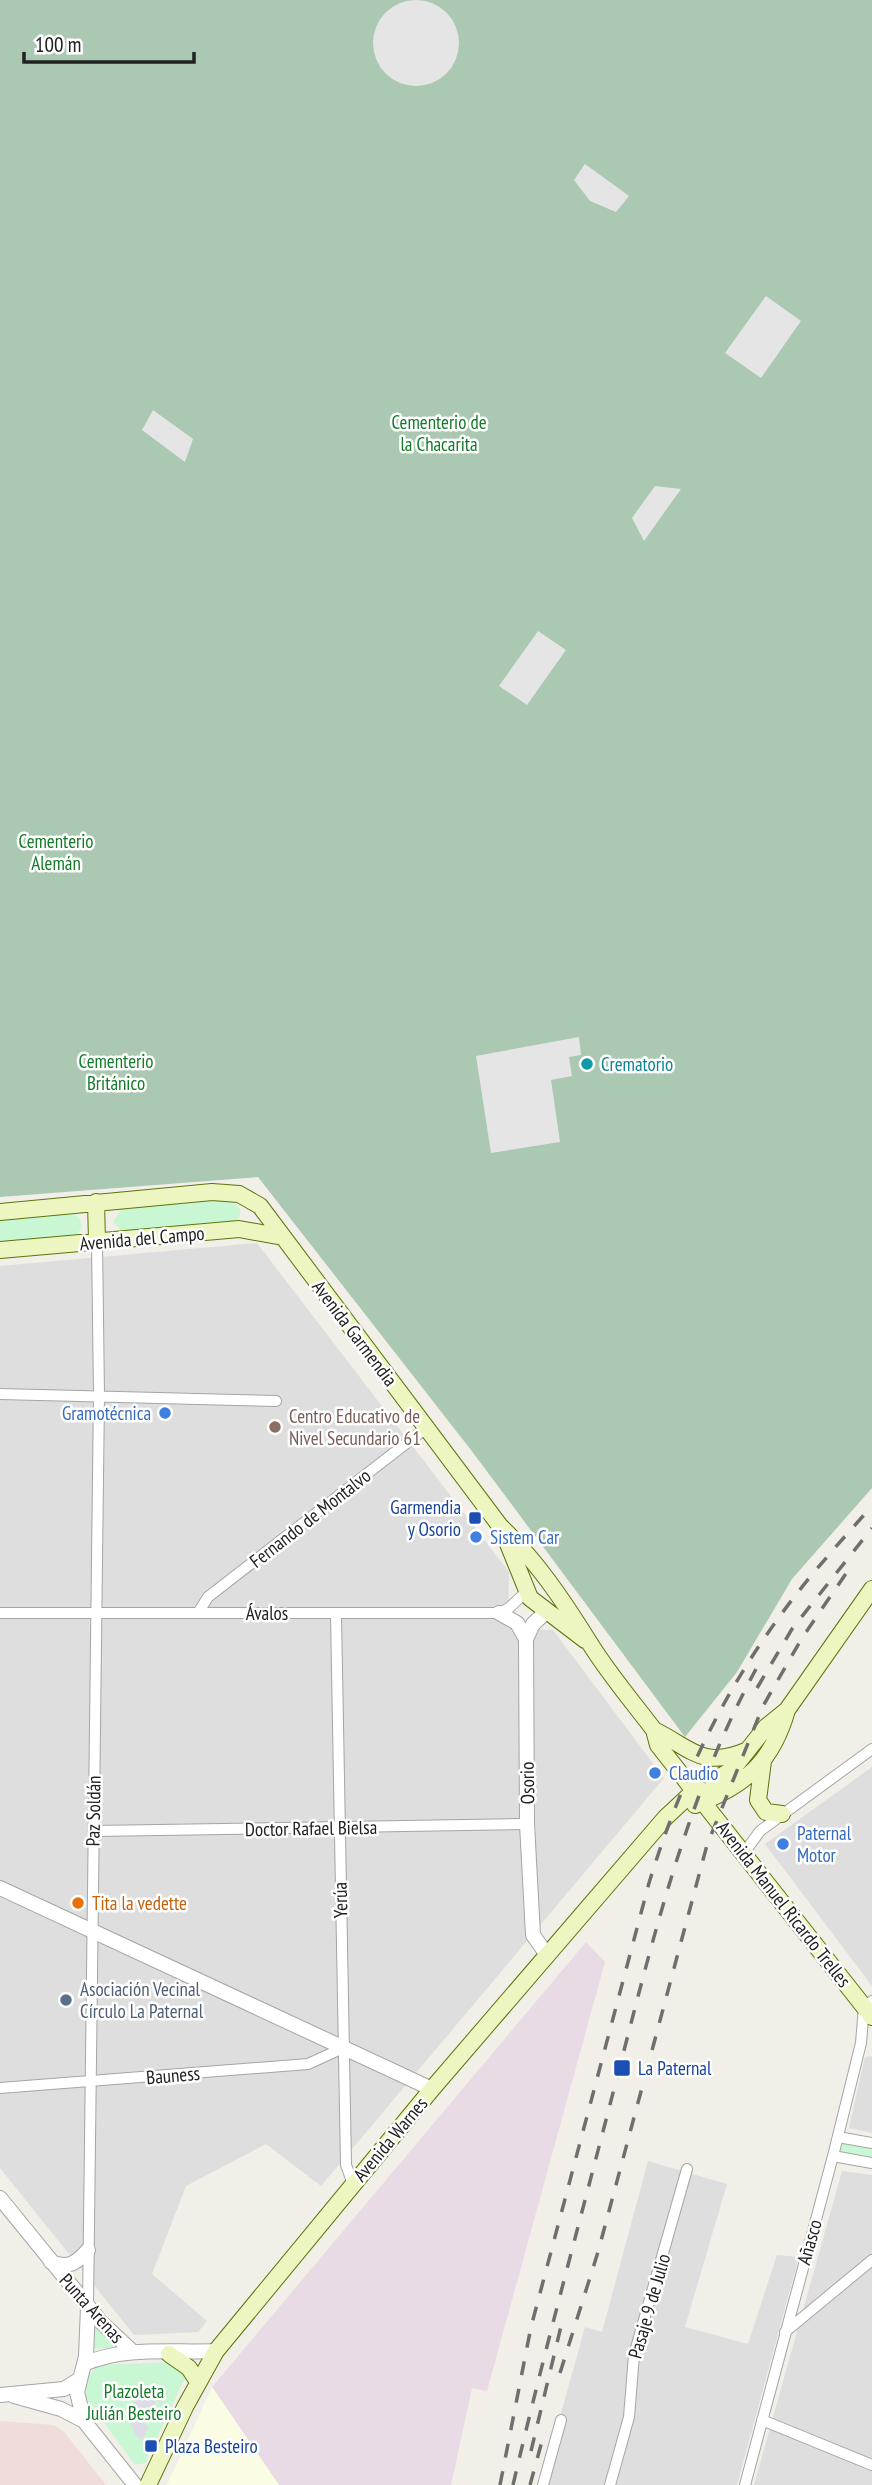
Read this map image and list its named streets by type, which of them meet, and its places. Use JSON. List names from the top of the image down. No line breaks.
{"streets":{"main road":["Avenida del Campo","Avenida Garmendia","Avenida Manuel Ricardo Trelles","Avenida Warnes"],"street":["Fernando de Montalvo","Ávalos","Osorio","Paz Soldán","Doctor Rafael Bielsa","Yerúa","Bauness","Añasco","Pasaje 9 de Julio","Punta Arenas"]},"crossings":[["Avenida del Campo","Avenida Garmendia"],["Avenida del Campo","Paz Soldán"],["Avenida Garmendia","Fernando de Montalvo"],["Avenida Garmendia","Avenida Manuel Ricardo Trelles"],["Avenida Garmendia","Avenida Warnes"],["Fernando de Montalvo","Ávalos"],["Ávalos","Paz Soldán"],["Ávalos","Yerúa"],["Osorio","Doctor Rafael Bielsa"],["Osorio","Avenida Warnes"],["Paz Soldán","Doctor Rafael Bielsa"],["Paz Soldán","Bauness"],["Paz Soldán","Punta Arenas"],["Doctor Rafael Bielsa","Yerúa"],["Yerúa","Bauness"],["Yerúa","Avenida Warnes"],["Avenida Manuel Ricardo Trelles","Avenida Warnes"],["Avenida Manuel Ricardo Trelles","Añasco"],["Avenida Warnes","Punta Arenas"]],"parks":["Cementerio de la Chacarita","Cementerio Alemán","Cementerio Británico","Plazoleta Julián Besteiro"],"places":{"other":["Crematorio","Gramotécnica","Centro Educativo de Nivel Secundario 61","Sistem Car","Claudio","Paternal Motor","Tita la vedette","Asociación Vecinal Círculo La Paternal"],"transit":["Garmendia y Osorio","La Paternal","Plaza Besteiro"]},"scale_bar":"100 m"}
